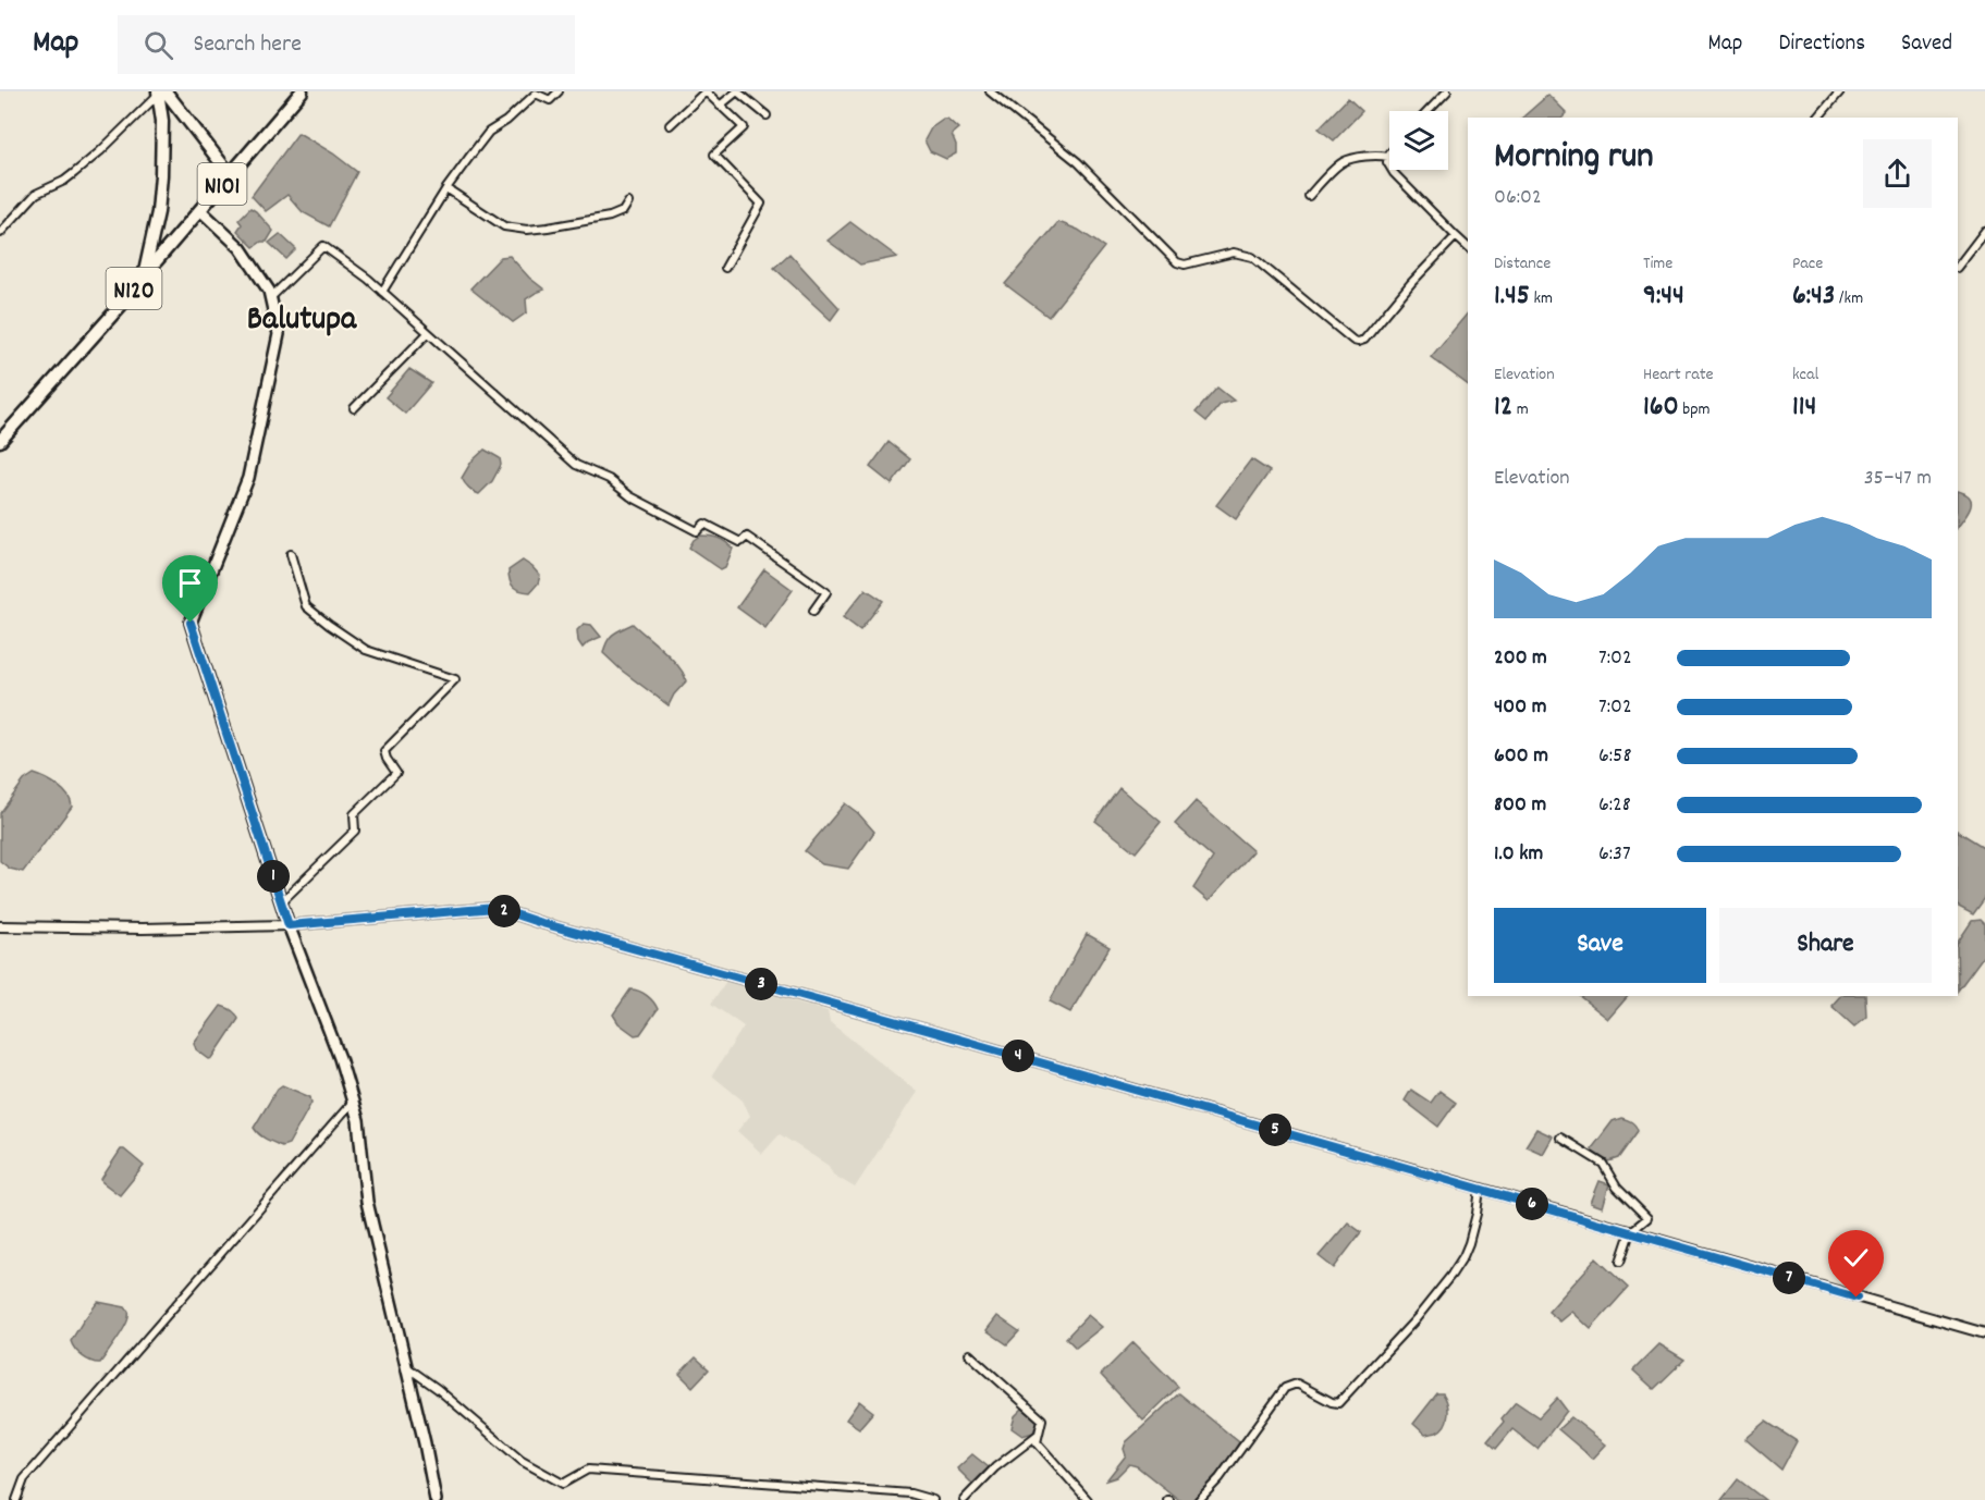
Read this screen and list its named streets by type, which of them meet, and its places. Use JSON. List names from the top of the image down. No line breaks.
{"streets":{"highway":["N101","N120"]},"crossings":[["N101","N120"]],"districts":["Balutupa"],"page":{"header":"Map","search":"Search here","nav":["Map","Directions","Saved"],"heading":["Morning run","06:02"],"stats":[["Distance","1.45 km"],["Time","9:44"],["Pace","6:43 /km"],["Elevation","12 m"],["Heart rate","160 bpm"],["kcal","114"]],"chart":["Elevation","35–47 m"],"list":[{"name":"200 m","note":"7:02"},{"name":"400 m","note":"7:02"},{"name":"600 m","note":"6:58"},{"name":"800 m","note":"6:28"},{"name":"1.0 km","note":"6:37"}],"pins":["1","2","3","4","5","6","7"],"buttons":["Save","Share"]}}
